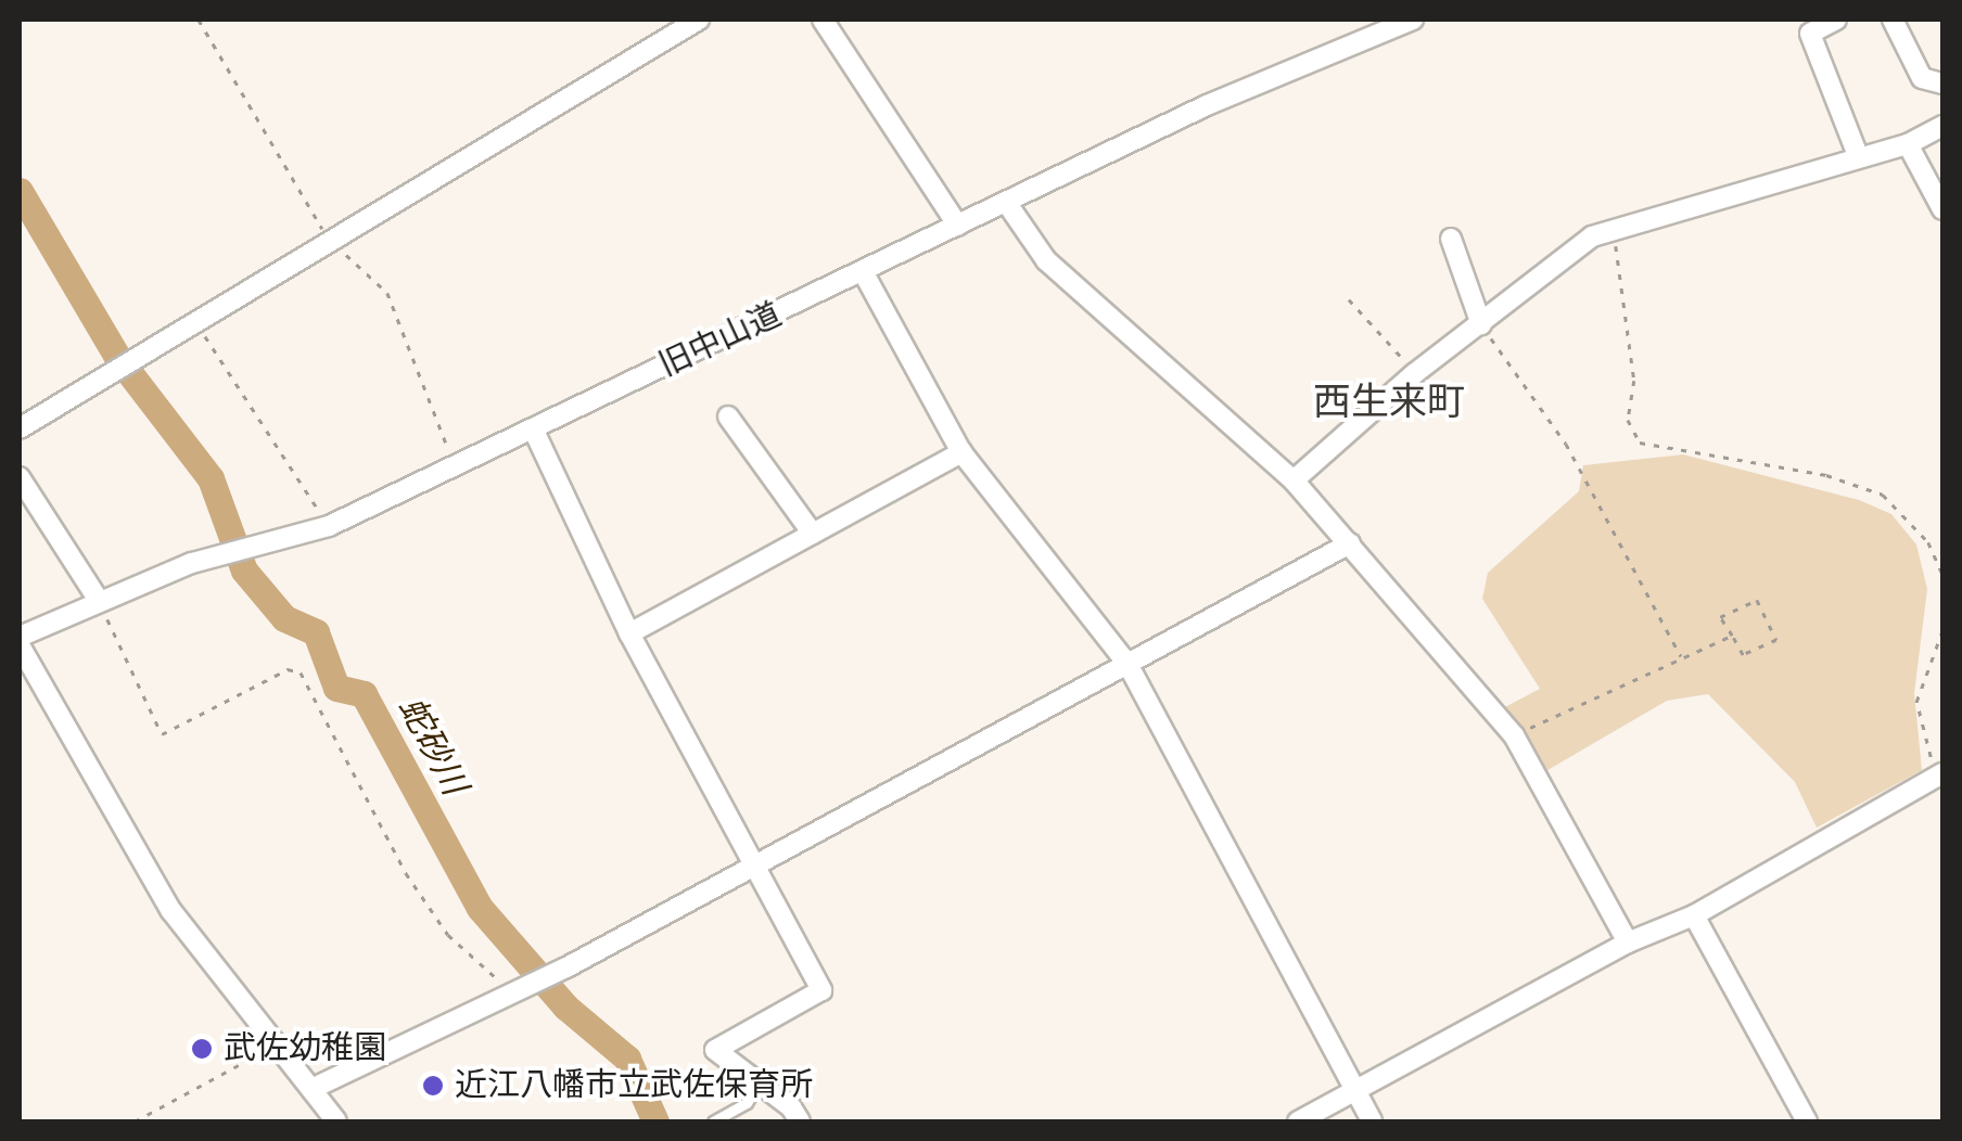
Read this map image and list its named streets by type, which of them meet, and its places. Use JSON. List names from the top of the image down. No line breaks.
{"streets":{"street":["旧中山道"]},"districts":["西生来町"],"water":["蛇砂川"],"places":["武佐幼稚園","近江八幡市立武佐保育所"]}
